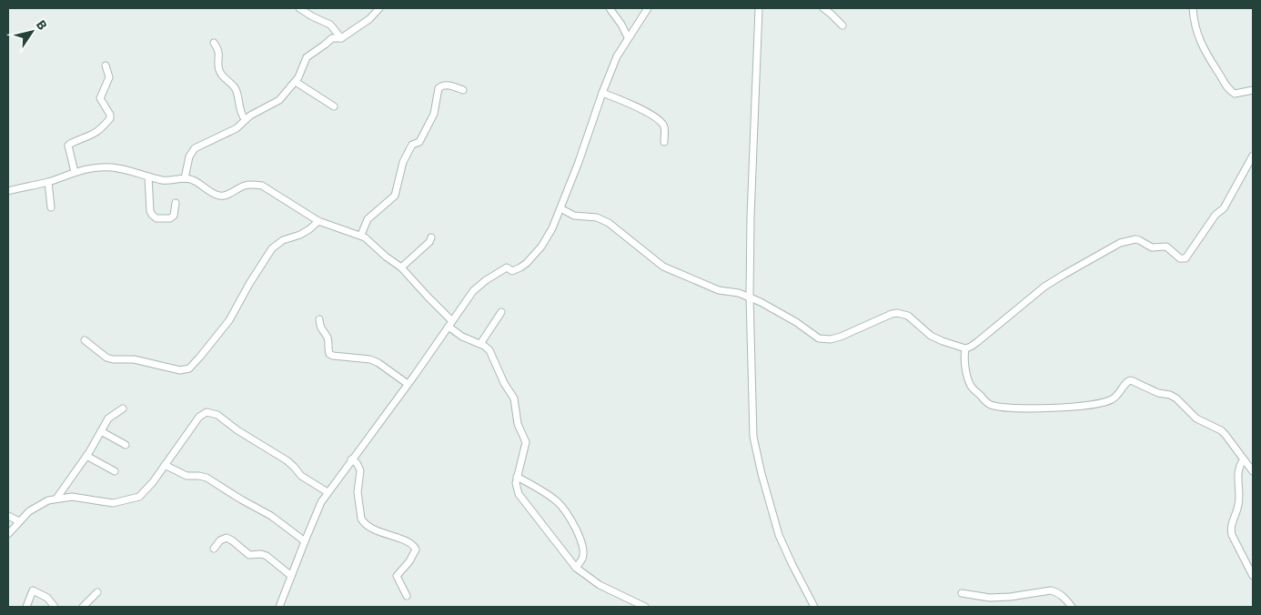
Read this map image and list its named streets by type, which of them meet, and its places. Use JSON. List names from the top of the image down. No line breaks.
{"north":"top right"}
